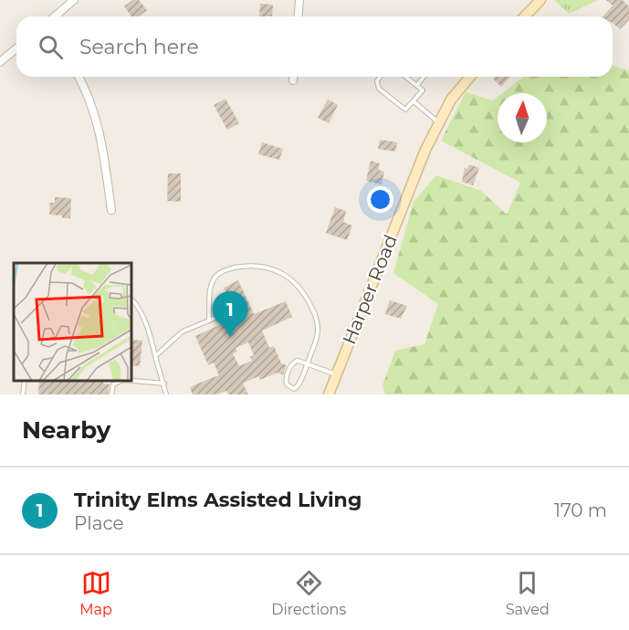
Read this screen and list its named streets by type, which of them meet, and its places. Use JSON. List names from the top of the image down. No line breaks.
{"streets":{"main road":["Harper Road"]},"north":"top","page":{"search":"Search here","pins":"1","heading":"Nearby","list":[{"mark":"1","name":"Trinity Elms Assisted Living","note":"Place","value":"170 m"}],"nav":["Map","Directions","Saved"]}}
